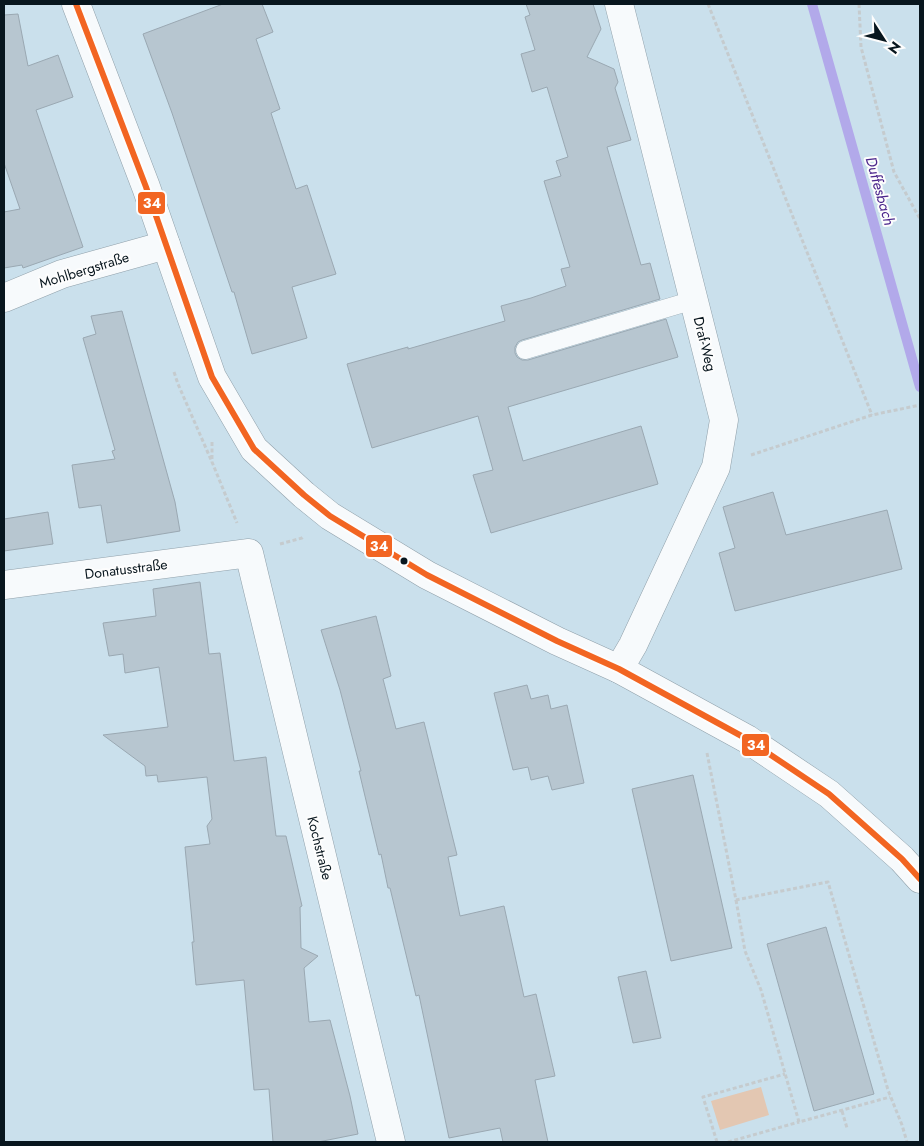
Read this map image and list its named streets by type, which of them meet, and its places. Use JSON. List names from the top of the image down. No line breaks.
{"streets":{"street":["Mohlbergstraße","Draf-Weg","Donatusstraße","Kochstraße"]},"crossings":[["Donatusstraße","Kochstraße"]],"water":["Duffesbach"],"lines":["transit line 34"],"north":"bottom right"}
